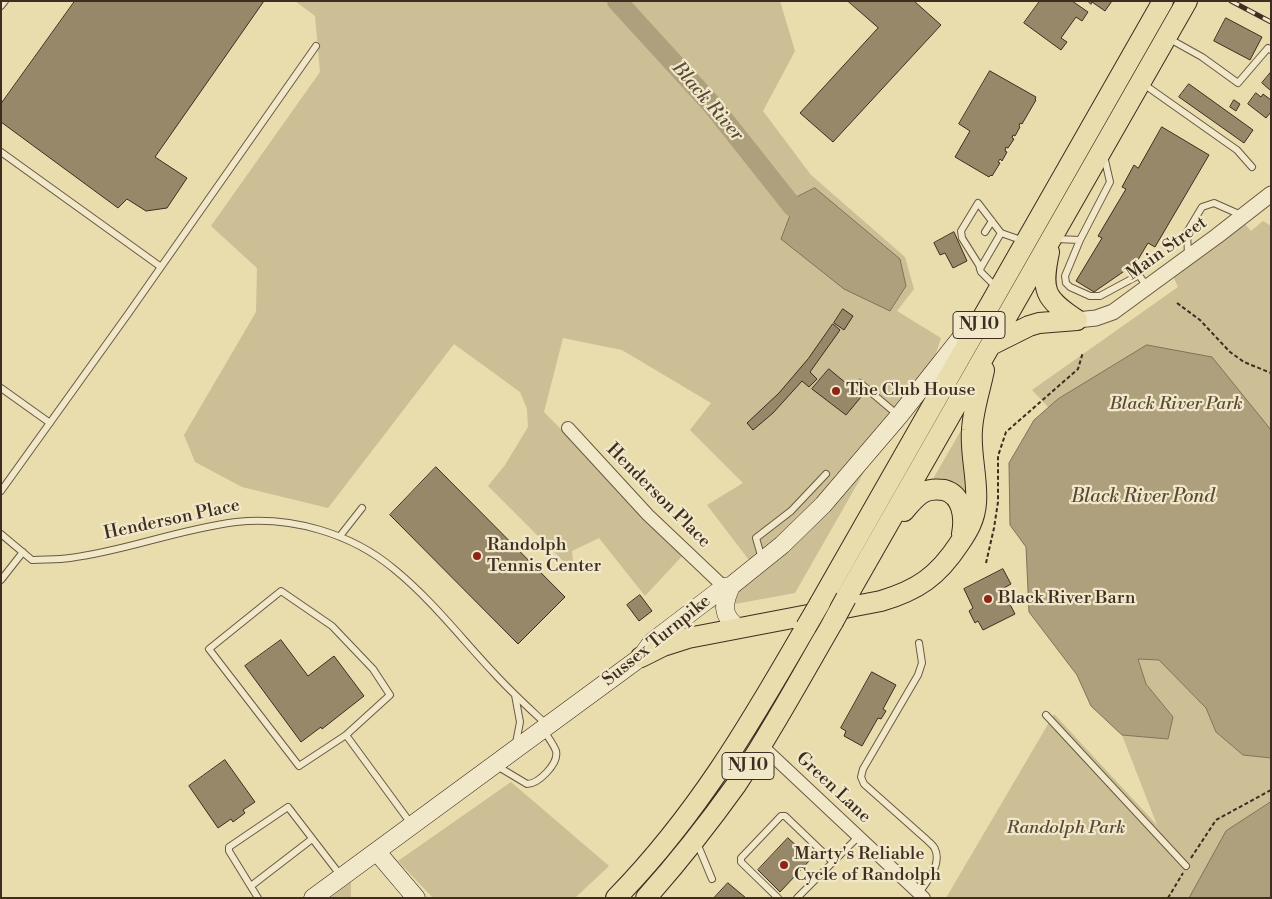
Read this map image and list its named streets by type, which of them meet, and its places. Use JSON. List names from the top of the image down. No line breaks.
{"streets":{"highway":["NJ 10"],"main road":["Sussex Turnpike"],"street":["Main Street","Henderson Place","Green Lane"]},"crossings":[["NJ 10","Sussex Turnpike"],["NJ 10","Green Lane"],["Henderson Place","Sussex Turnpike"]],"water":["Black River","Black River Pond"],"parks":["Black River Park","Randolph Park"],"places":["The Club House","Randolph Tennis Center","Black River Barn","Marty's Reliable Cycle of Randolph"]}
